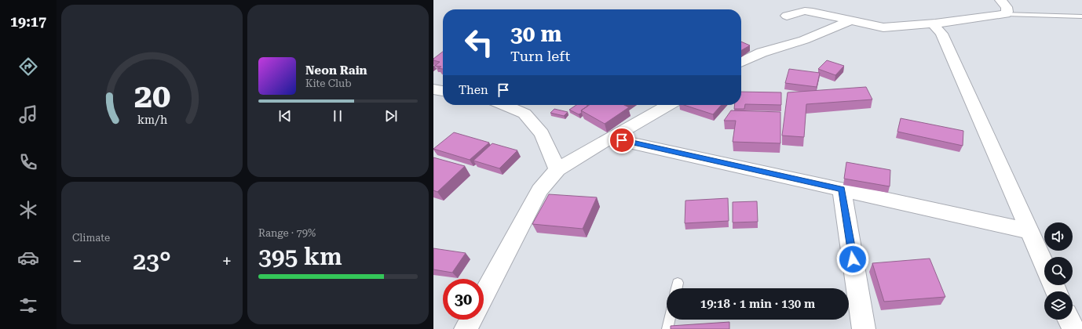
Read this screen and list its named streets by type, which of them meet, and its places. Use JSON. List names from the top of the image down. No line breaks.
{"page":{"tabs":"19:17","turn":["30 m","Turn left"],"song":["Neon Rain","Kite Club"],"then":"Then","tile":["Climate",["Range · 79%","395 km"]],"heat":["−","23°","+"],"limit":"30","trip":"19:18 · 1 min · 130 m","gauge":["20","km/h"]}}
